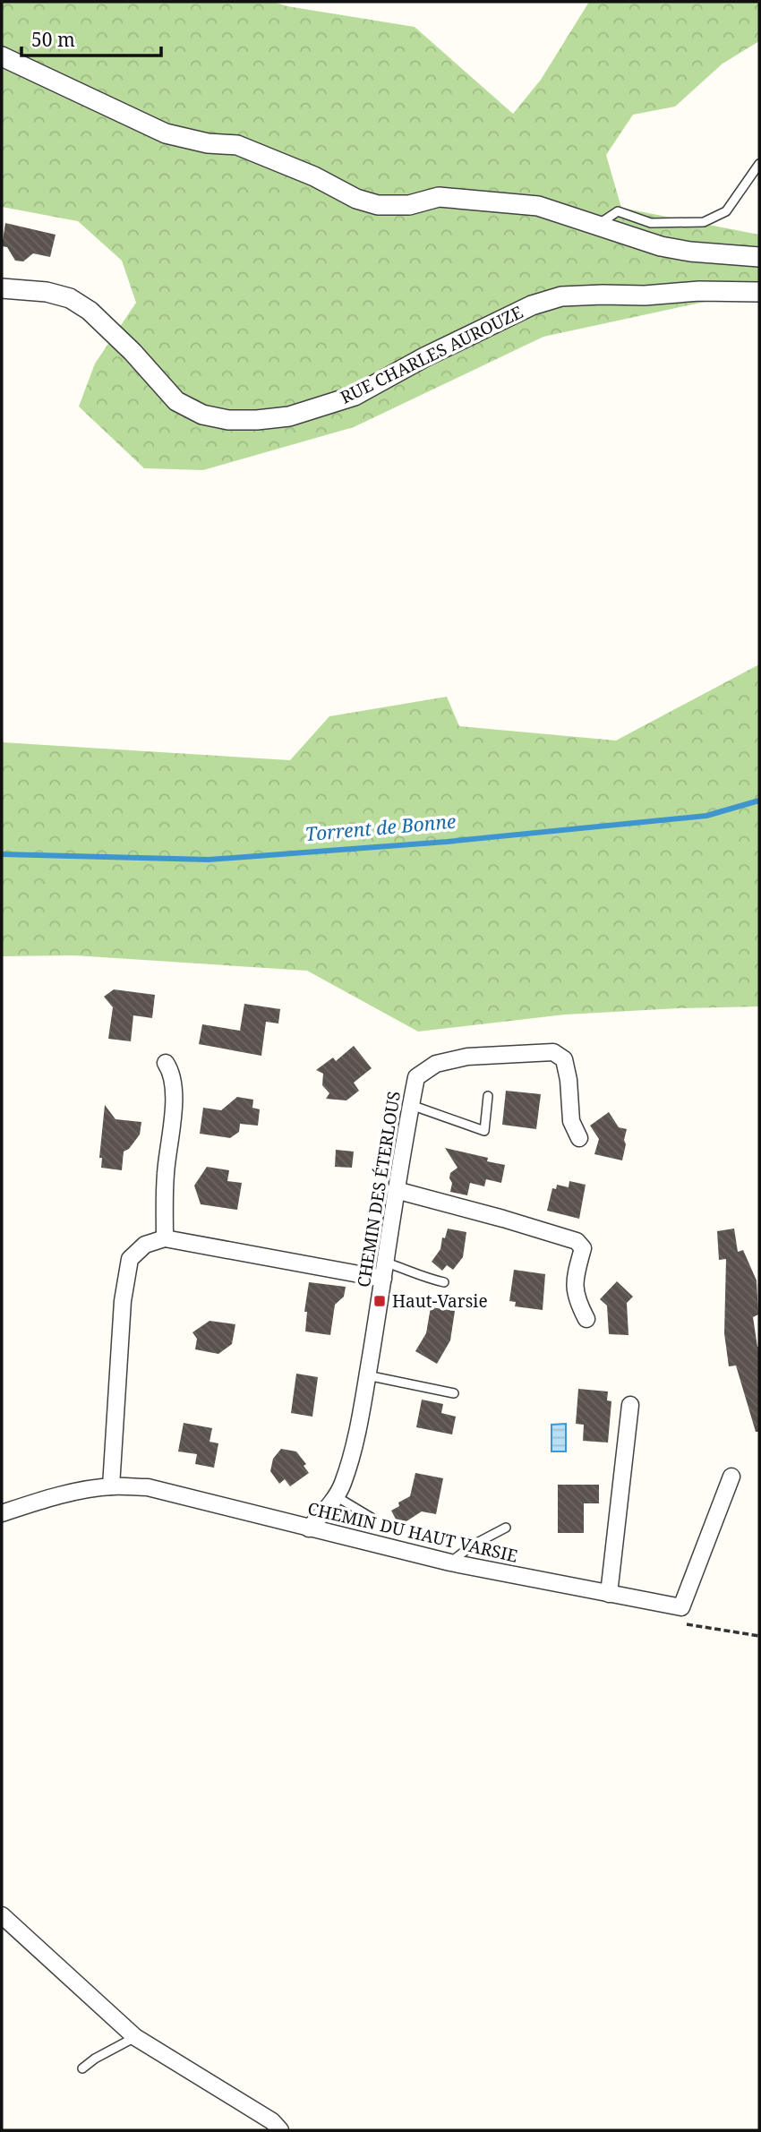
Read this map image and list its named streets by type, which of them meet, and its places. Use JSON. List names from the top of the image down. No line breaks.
{"streets":{"street":["RUE CHARLES AUROUZE","CHEMIN DES ÉTERLOUS","CHEMIN DU HAUT VARSIE"]},"crossings":[["CHEMIN DES ÉTERLOUS","CHEMIN DU HAUT VARSIE"]],"water":["Torrent de Bonne"],"places":{"transit":["Haut-Varsie"]},"scale_bar":"50 m"}
